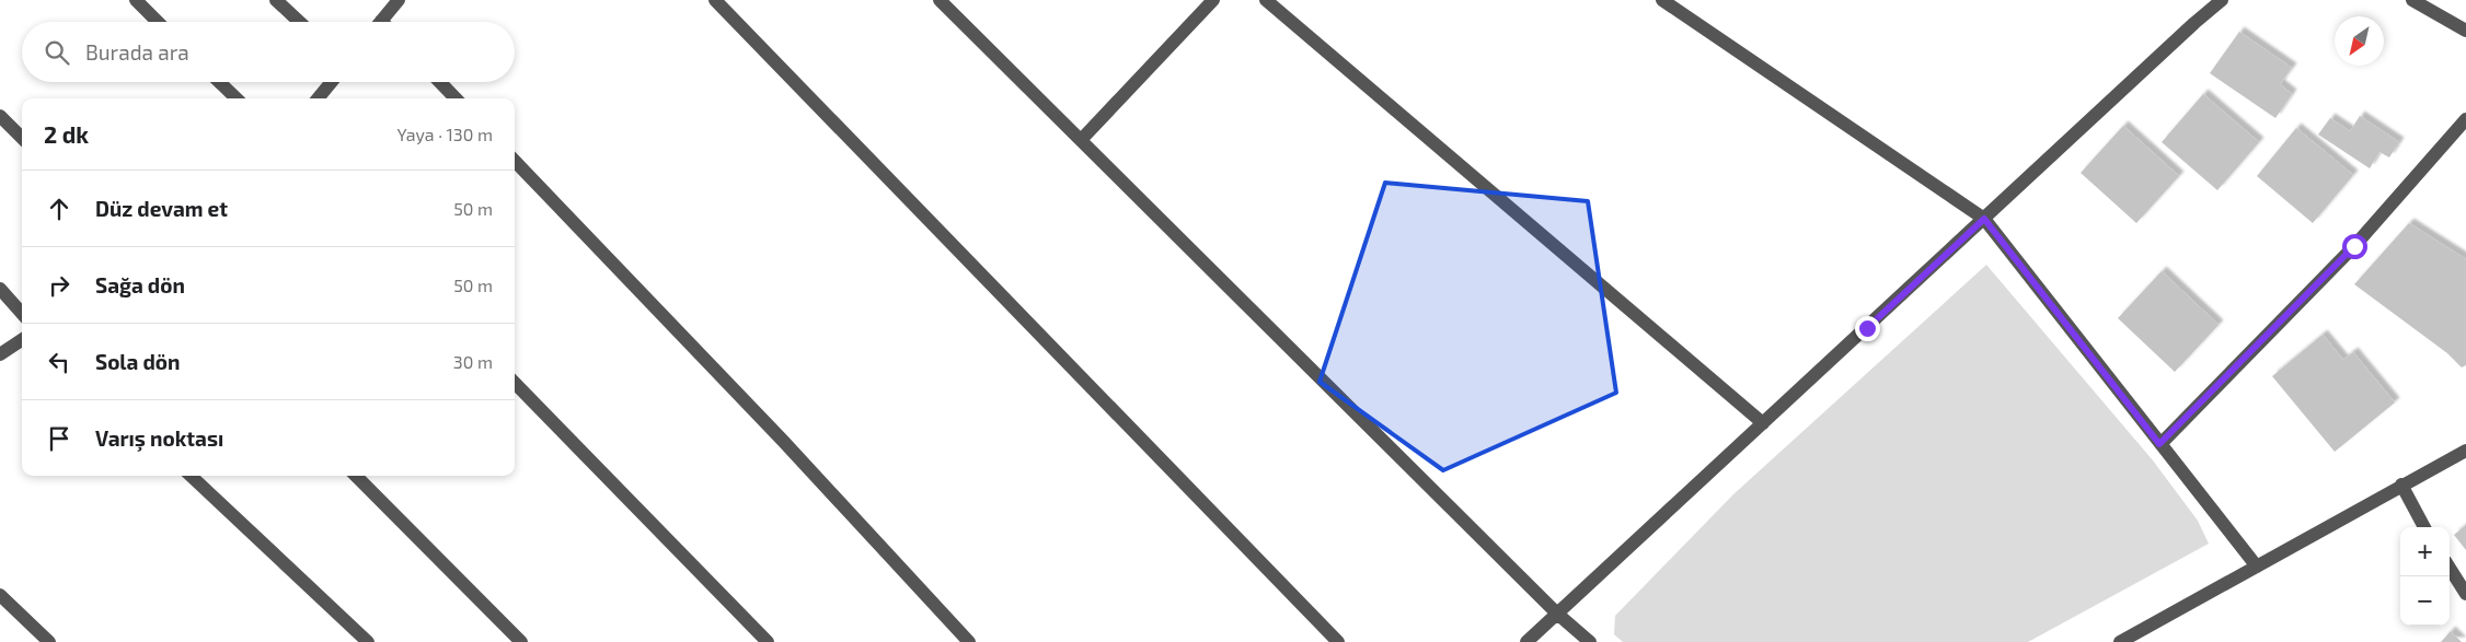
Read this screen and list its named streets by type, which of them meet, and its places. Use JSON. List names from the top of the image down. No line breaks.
{"north":"bottom left","page":{"search":"Burada ara","heading":["2 dk","Yaya · 130 m"],"list":[["Düz devam et","50 m"],["Sağa dön","50 m"],["Sola dön","30 m"],"Varış noktası"],"map_buttons":["+","−"]}}
